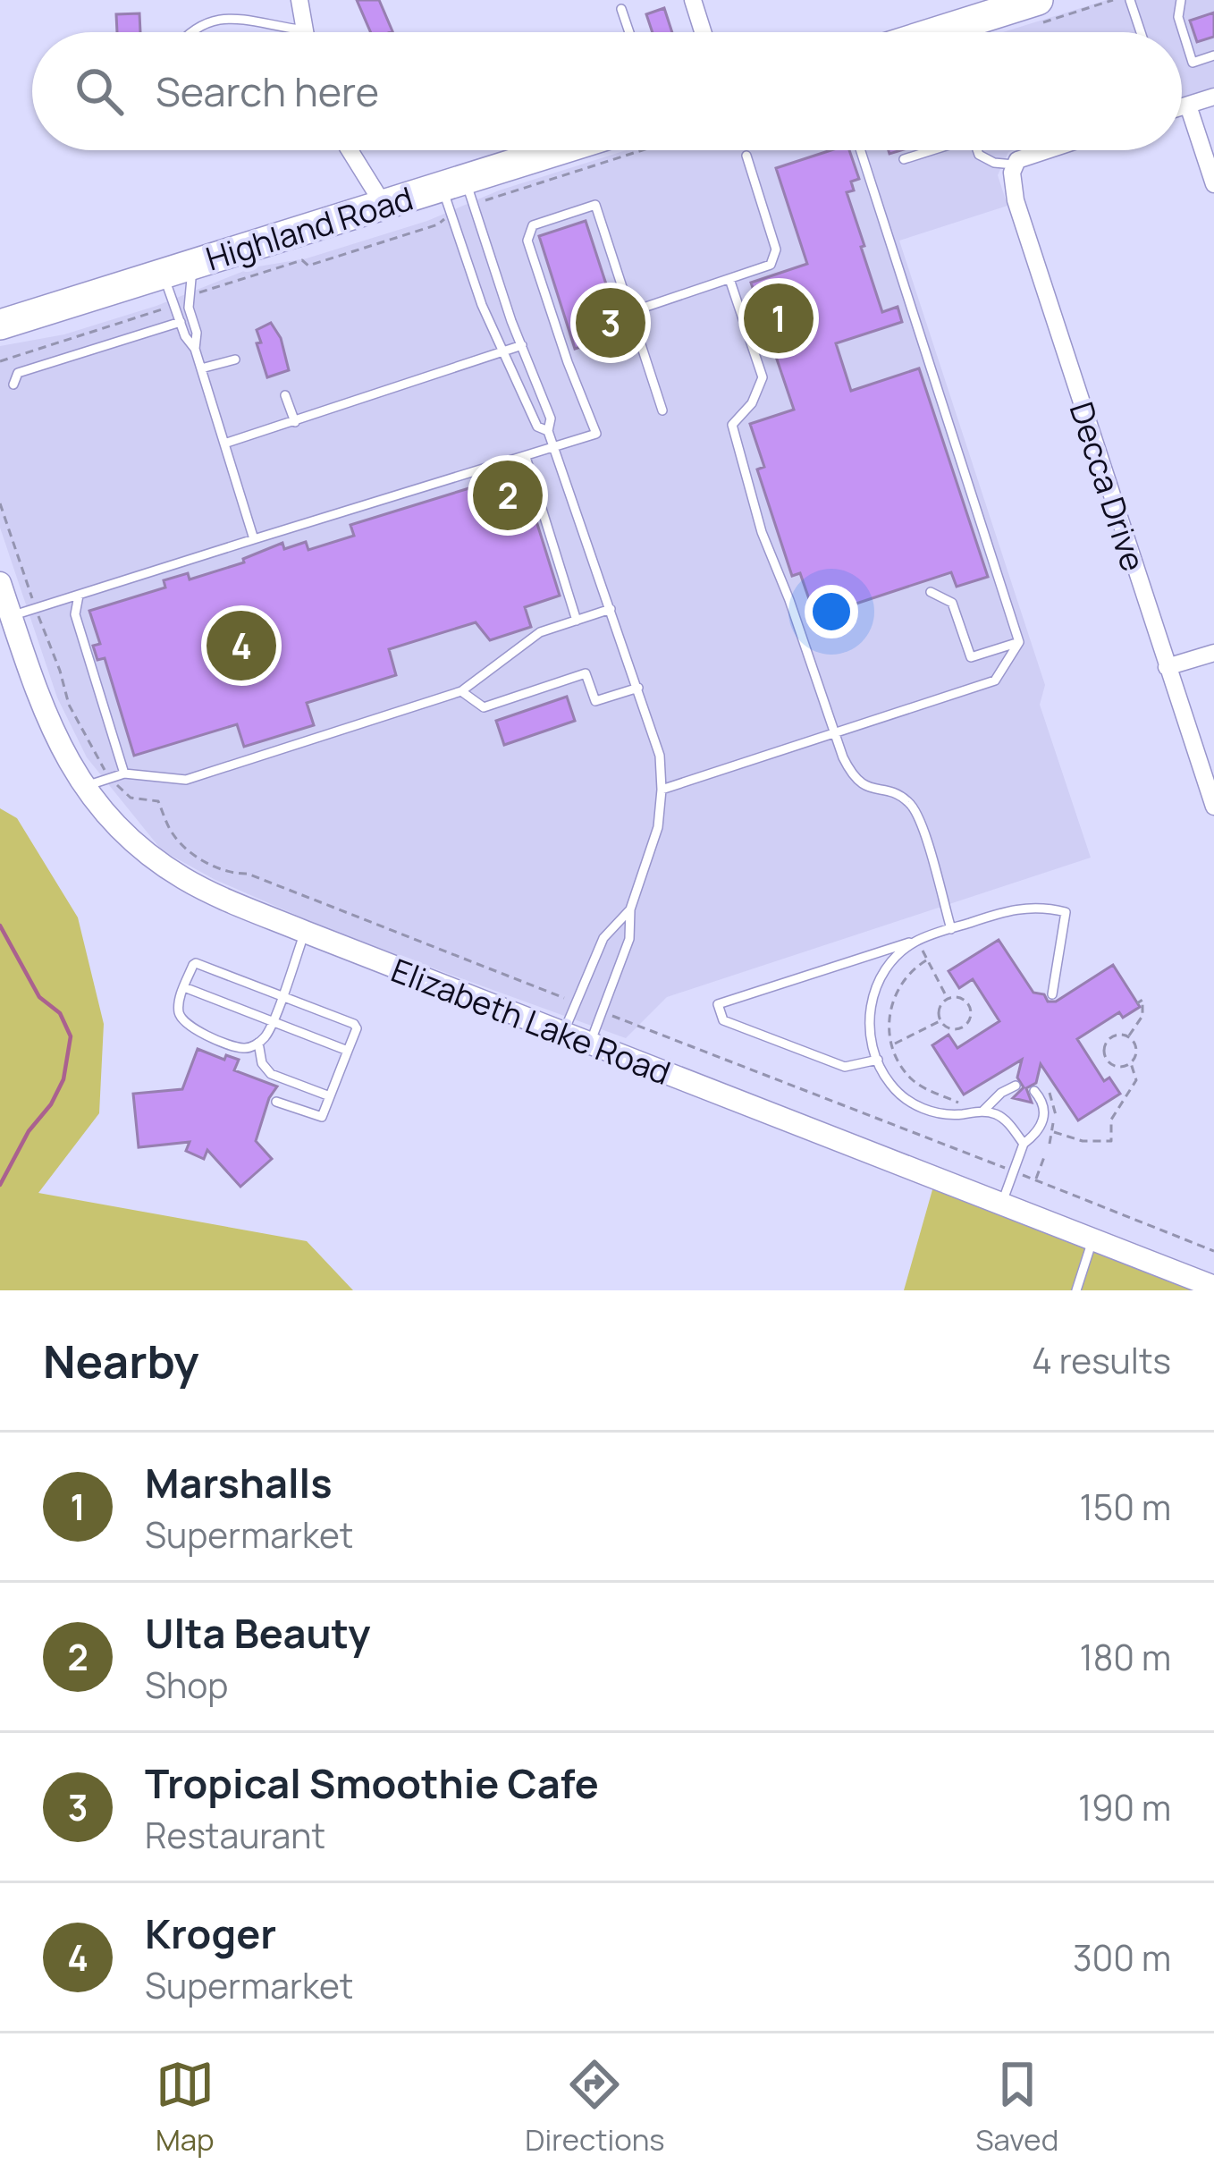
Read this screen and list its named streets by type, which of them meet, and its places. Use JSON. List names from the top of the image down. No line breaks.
{"streets":{"highway":["Highland Road"],"street":["Decca Drive","Elizabeth Lake Road"]},"page":{"search":"Search here","pins":["1","3","2","4"],"heading":["Nearby","4 results"],"list":[{"mark":"1","name":"Marshalls","note":"Supermarket","value":"150 m"},{"mark":"2","name":"Ulta Beauty","note":"Shop","value":"180 m"},{"mark":"3","name":"Tropical Smoothie Cafe","note":"Restaurant","value":"190 m"},{"mark":"4","name":"Kroger","note":"Supermarket","value":"300 m"}],"nav":["Map","Directions","Saved"]}}
